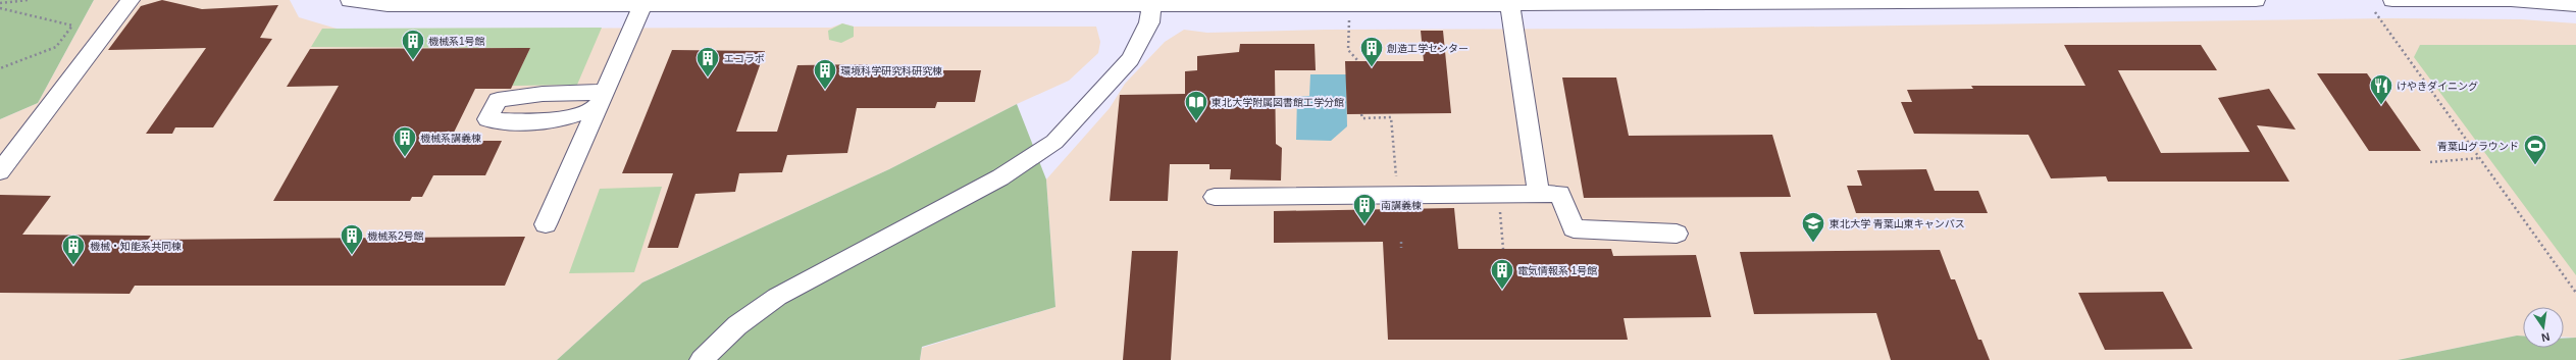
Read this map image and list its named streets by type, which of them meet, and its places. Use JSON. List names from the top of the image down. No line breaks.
{"places":{"building":["機械系1号館","創造工学センター","エコラボ","環境科学研究科研究棟","機械系講義棟","南講義棟","機械系2号館","機械・知能系共同棟","電気情報系 1号館"],"restaurant":["けやきダイニング"],"library":["東北大学附属図書館工学分館"],"sports":["青葉山グラウンド"],"school or university":["東北大学 青葉山東キャンパス"]},"north":"bottom"}
